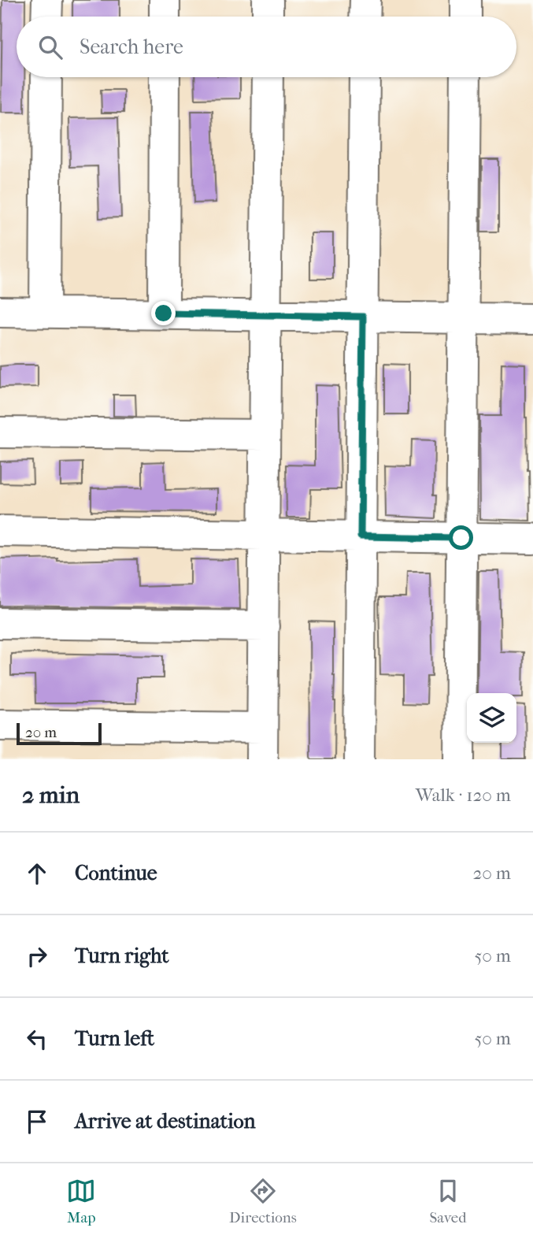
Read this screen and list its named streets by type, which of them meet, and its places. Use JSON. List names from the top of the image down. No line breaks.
{"scale_bar":"20 m","page":{"search":"Search here","scale":"20 m","heading":["2 min","Walk · 120 m"],"list":[["Continue","20 m"],["Turn right","50 m"],["Turn left","50 m"],"Arrive at destination"],"nav":["Map","Directions","Saved"]}}
